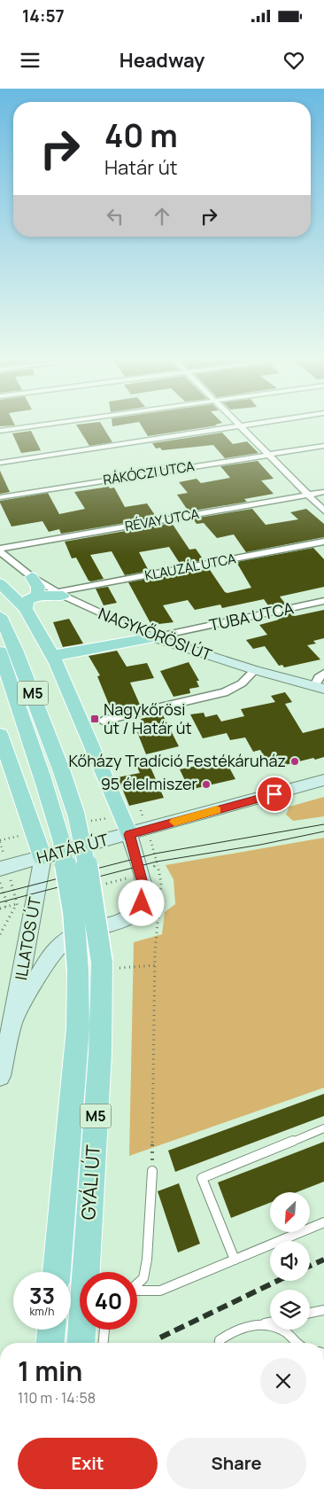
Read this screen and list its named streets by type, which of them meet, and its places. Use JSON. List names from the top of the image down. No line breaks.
{"streets":{"main road":["M5","GYÁLI ÚT"],"street":["RÁKÓCZI UTCA","RÉVAY UTCA","KLAUZÁL UTCA","TUBA UTCA","NAGYKŐRÖSI ÚT","HATÁR ÚT","ILLATOS ÚT"]},"crossings":[["RÉVAY UTCA","NAGYKŐRÖSI ÚT"],["KLAUZÁL UTCA","NAGYKŐRÖSI ÚT"],["TUBA UTCA","NAGYKŐRÖSI ÚT"],["M5","GYÁLI ÚT"],["HATÁR ÚT","ILLATOS ÚT"]],"places":{"transit":["Nagykőrösi út / Határ út"],"other":["Kőházy Tradíció Festékáruház","95 élelmiszer"]},"north":"bottom left","page":{"status":"14:57","header":"Headway","turn":["40 m","Határ út"],"speed":"33 km/h","limit":"40","heading":["1 min","110 m · 14:58"],"buttons":["Exit","Share"]}}
